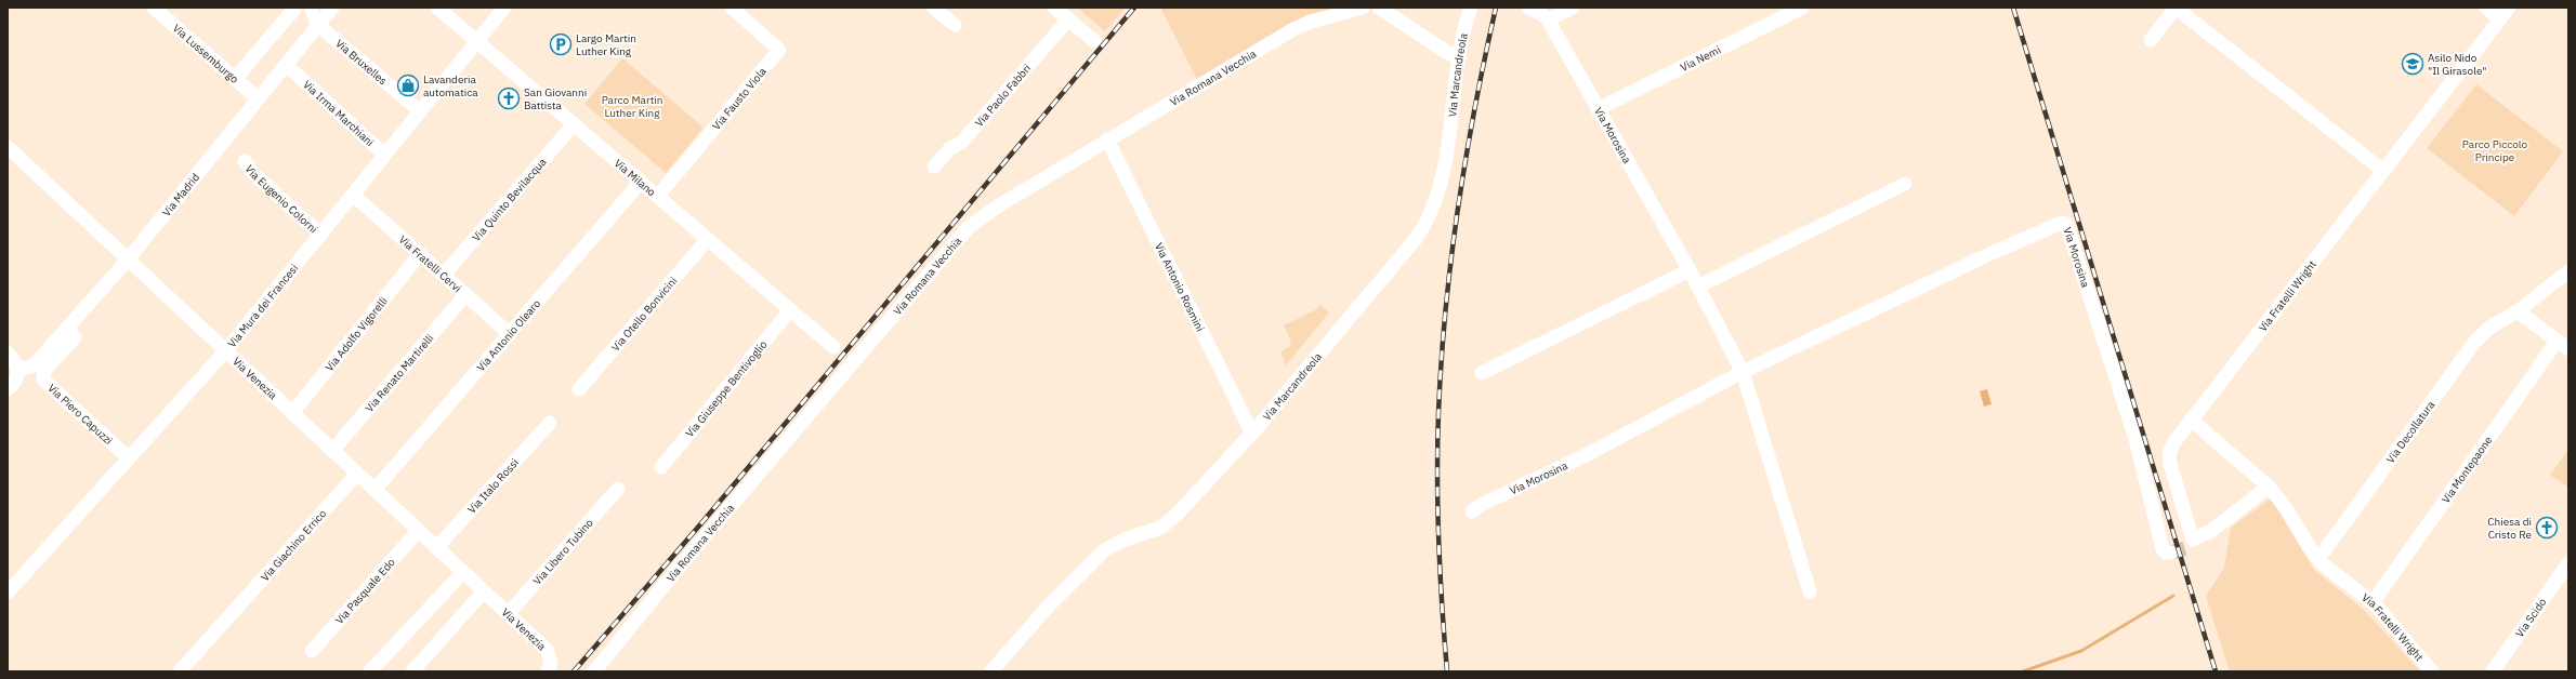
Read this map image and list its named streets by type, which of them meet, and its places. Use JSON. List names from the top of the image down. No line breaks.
{"streets":{"street":["Via Lussemburgo","Via Nemi","Via Bruxelles","Via Marcandreola","Via Romana Vecchia","Via Paolo Fabbri","Via Fausto Viola","Via Irma Marchiani","Via Morosina","Via Milano","Via Madrid","Via Eugenio Colorni","Via Quinto Bevilacqua","Via Fratelli Cervi","Via Antonio Rosmini","Via Fratelli Wright","Via Mura dei Francesi","Via Otello Bonvicini","Via Adolfo Vigorelli","Via Antonio Olearo","Via Renato Martirelli","Via Venezia","Via Giuseppe Bentivoglio","Via Piero Capuzzi","Via Decollatura","Via Montepaone","Via Italo Rossi","Via Giachino Errico","Via Libero Tubino","Via Pasquale Edo","Via Scido"]},"crossings":[["Via Lussemburgo","Via Madrid"],["Via Nemi","Via Morosina"],["Via Bruxelles","Via Madrid"],["Via Bruxelles","Via Mura dei Francesi"],["Via Marcandreola","Via Antonio Rosmini"],["Via Romana Vecchia","Via Antonio Rosmini"],["Via Fausto Viola","Via Milano"],["Via Irma Marchiani","Via Mura dei Francesi"],["Via Milano","Via Quinto Bevilacqua"],["Via Milano","Via Mura dei Francesi"],["Via Milano","Via Otello Bonvicini"],["Via Milano","Via Antonio Olearo"],["Via Milano","Via Giuseppe Bentivoglio"],["Via Madrid","Via Venezia"],["Via Madrid","Via Piero Capuzzi"],["Via Eugenio Colorni","Via Mura dei Francesi"],["Via Quinto Bevilacqua","Via Fratelli Cervi"],["Via Fratelli Cervi","Via Mura dei Francesi"],["Via Fratelli Cervi","Via Adolfo Vigorelli"],["Via Fratelli Cervi","Via Antonio Olearo"],["Via Fratelli Cervi","Via Renato Martirelli"],["Via Fratelli Wright","Via Decollatura"],["Via Mura dei Francesi","Via Venezia"],["Via Mura dei Francesi","Via Piero Capuzzi"],["Via Adolfo Vigorelli","Via Venezia"],["Via Antonio Olearo","Via Venezia"],["Via Renato Martirelli","Via Venezia"],["Via Venezia","Via Italo Rossi"],["Via Venezia","Via Giachino Errico"],["Via Venezia","Via Libero Tubino"],["Via Venezia","Via Pasquale Edo"]],"parks":["Parco Martin Luther King","Parco Piccolo Principe"],"places":{"parking":["Largo Martin Luther King"],"school or university":["Asilo Nido \"Il Girasole\""],"shop":["Lavanderia automatica"],"church":["San Giovanni Battista","Chiesa di Cristo Re"]}}
